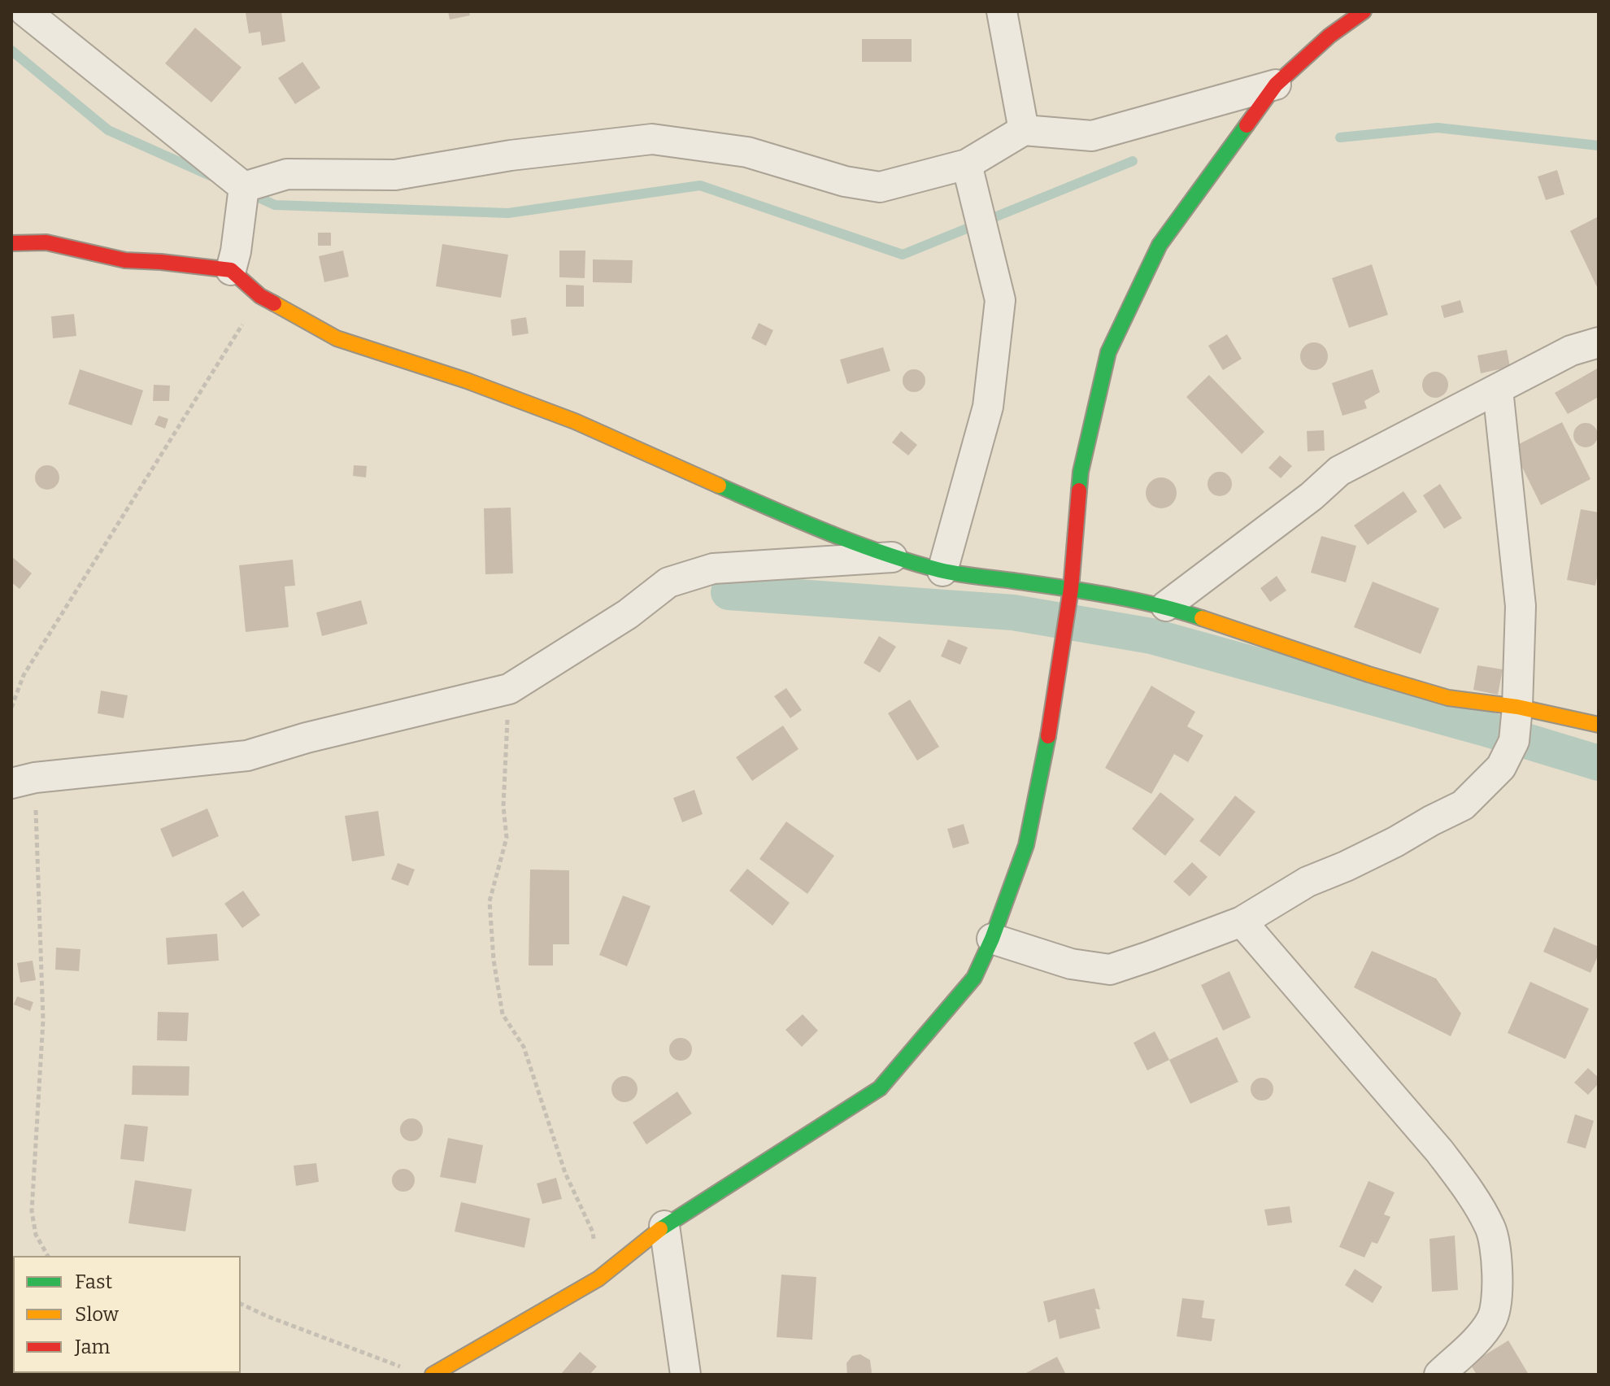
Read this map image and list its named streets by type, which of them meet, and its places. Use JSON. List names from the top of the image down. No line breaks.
{"legend":["Fast","Slow","Jam"]}
